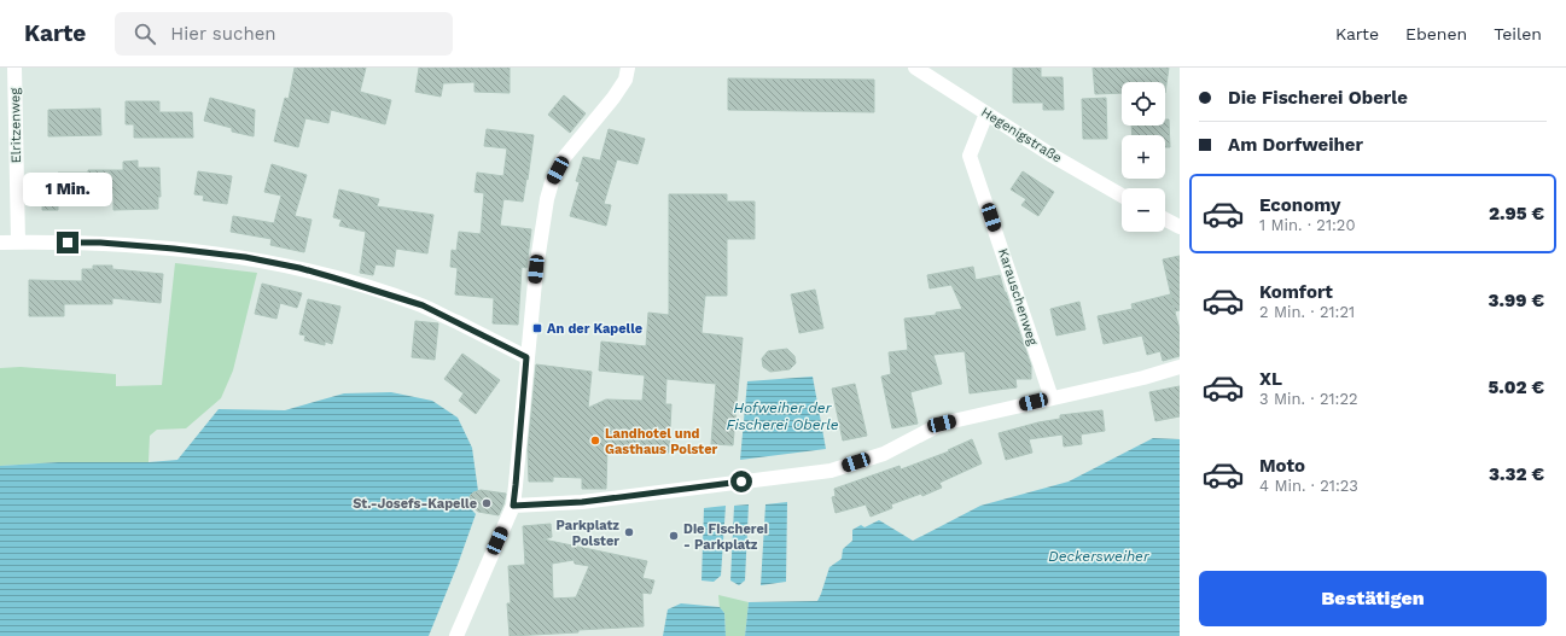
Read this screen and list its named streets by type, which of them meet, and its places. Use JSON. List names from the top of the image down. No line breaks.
{"streets":{"street":["Elritzenweg","Hegenigstraße","Karauschenweg"]},"crossings":[["Hegenigstraße","Karauschenweg"]],"water":["Hofweiher der Fischerei Oberle","Deckersweiher"],"places":{"transit":["An der Kapelle"],"other":["Landhotel und Gasthaus Polster","St.-Josefs-Kapelle","Parkplatz Polster","Die Fischerei - Parkplatz"]},"page":{"header":"Karte","search":"Hier suchen","nav":["Karte","Ebenen","Teilen"],"banner":["Die Fischerei Oberle","Am Dorfweiher"],"map_buttons":["+","−"],"bubble":"1 Min.","list":[{"name":"Economy","note":"1 Min. · 21:20","value":"2.95 €"},{"name":"Komfort","note":"2 Min. · 21:21","value":"3.99 €"},{"name":"XL","note":"3 Min. · 21:22","value":"5.02 €"},{"name":"Moto","note":"4 Min. · 21:23","value":"3.32 €"}],"buttons":"Bestätigen"}}
